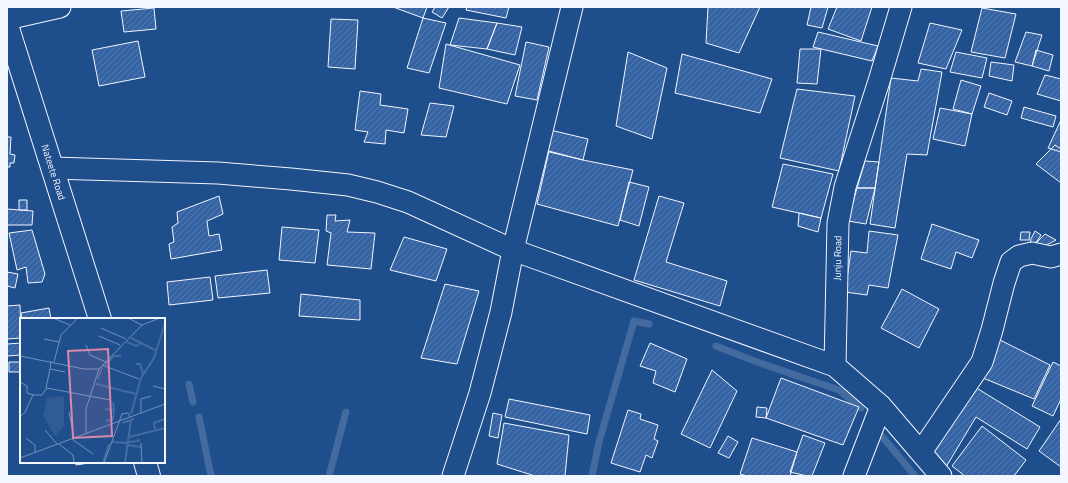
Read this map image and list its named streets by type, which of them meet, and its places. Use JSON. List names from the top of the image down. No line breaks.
{"streets":{"main road":["Nateete Road"],"street":["Junju Road"]}}
